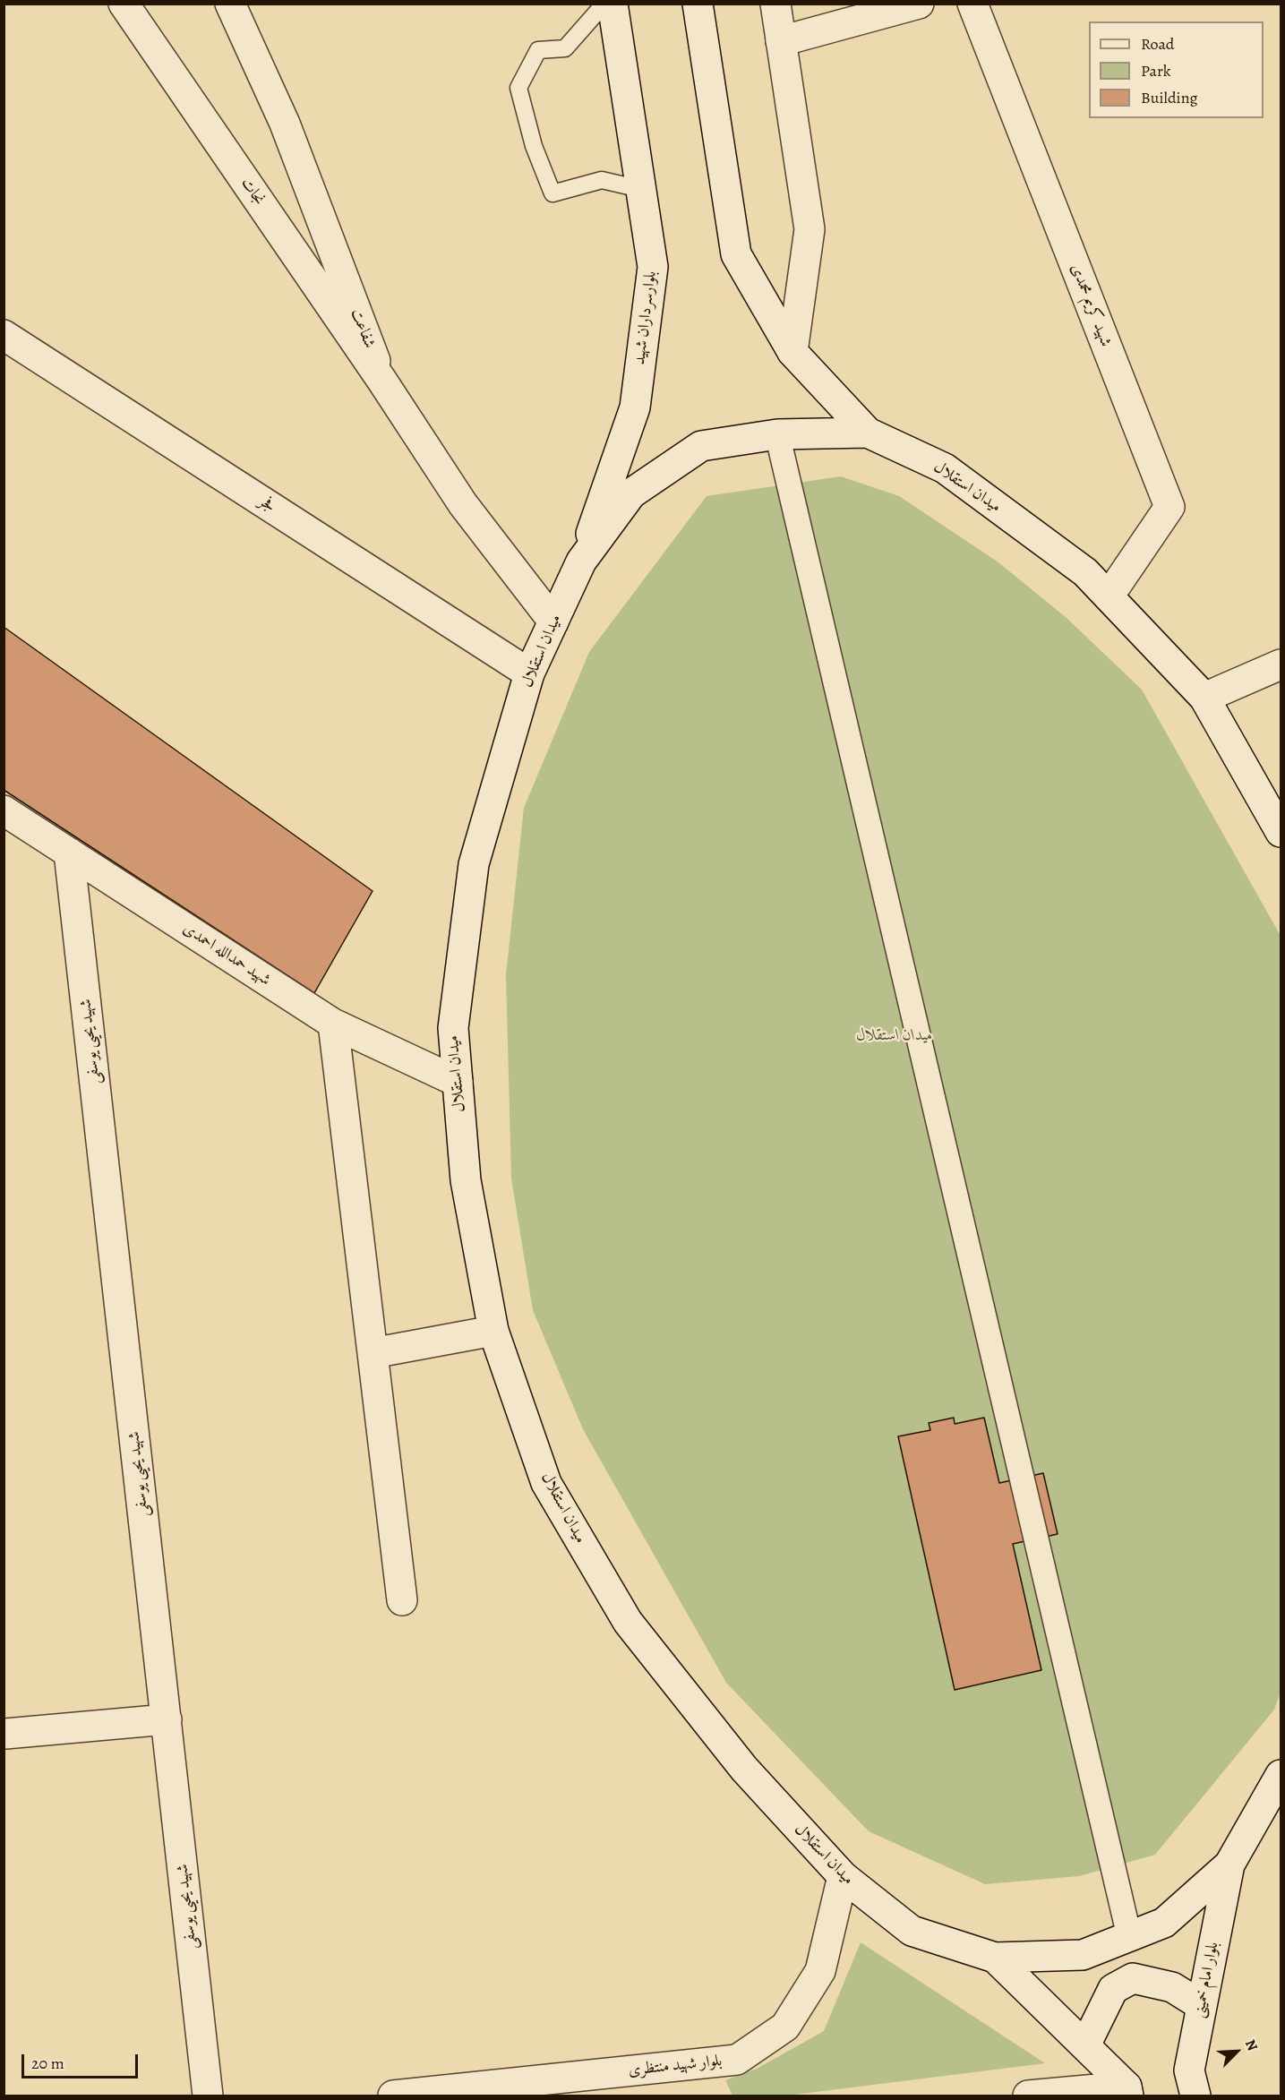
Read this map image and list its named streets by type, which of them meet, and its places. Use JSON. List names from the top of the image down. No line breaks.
{"streets":{"street":["نجات","شهید کریم محمدی","بلوارسرداران شهید","شفاعت","میدان استقلال","فجر","شهید حمدالله احمدی","شهید یحیی یوسفی","بلوار امام خمینی","بلوار شهید منتظری"]},"crossings":[["نجات","شفاعت"],["شهید کریم محمدی","میدان استقلال"],["بلوارسرداران شهید","میدان استقلال"],["شفاعت","میدان استقلال"],["میدان استقلال","فجر"],["میدان استقلال","شهید حمدالله احمدی"],["میدان استقلال","بلوار امام خمینی"],["میدان استقلال","بلوار شهید منتظری"],["شهید حمدالله احمدی","شهید یحیی یوسفی"]],"parks":["میدان استقلال"],"legend":["Road","Park","Building"],"scale_bar":"20 m","north":"top right"}
